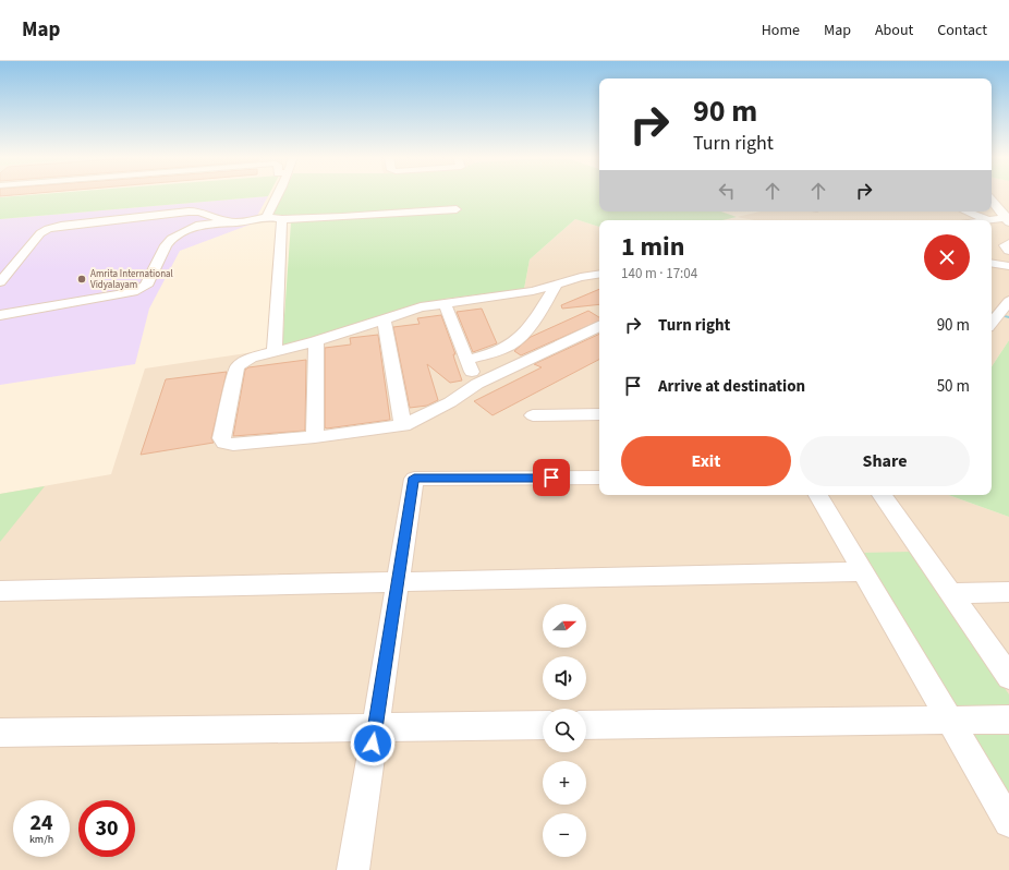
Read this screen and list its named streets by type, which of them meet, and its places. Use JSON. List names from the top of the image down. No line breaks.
{"places":["Amrita International Vidyalayam"],"north":"right","page":{"header":"Map","nav":["Home","Map","About","Contact"],"turn":["90 m","Turn right"],"heading":["1 min","140 m · 17:04"],"list":[{"name":"Turn right","value":"90 m"},{"name":"Arrive at destination","value":"50 m"}],"buttons":["Exit","Share"],"map_buttons":["+","−"],"speed":"24 km/h","limit":"30"}}
